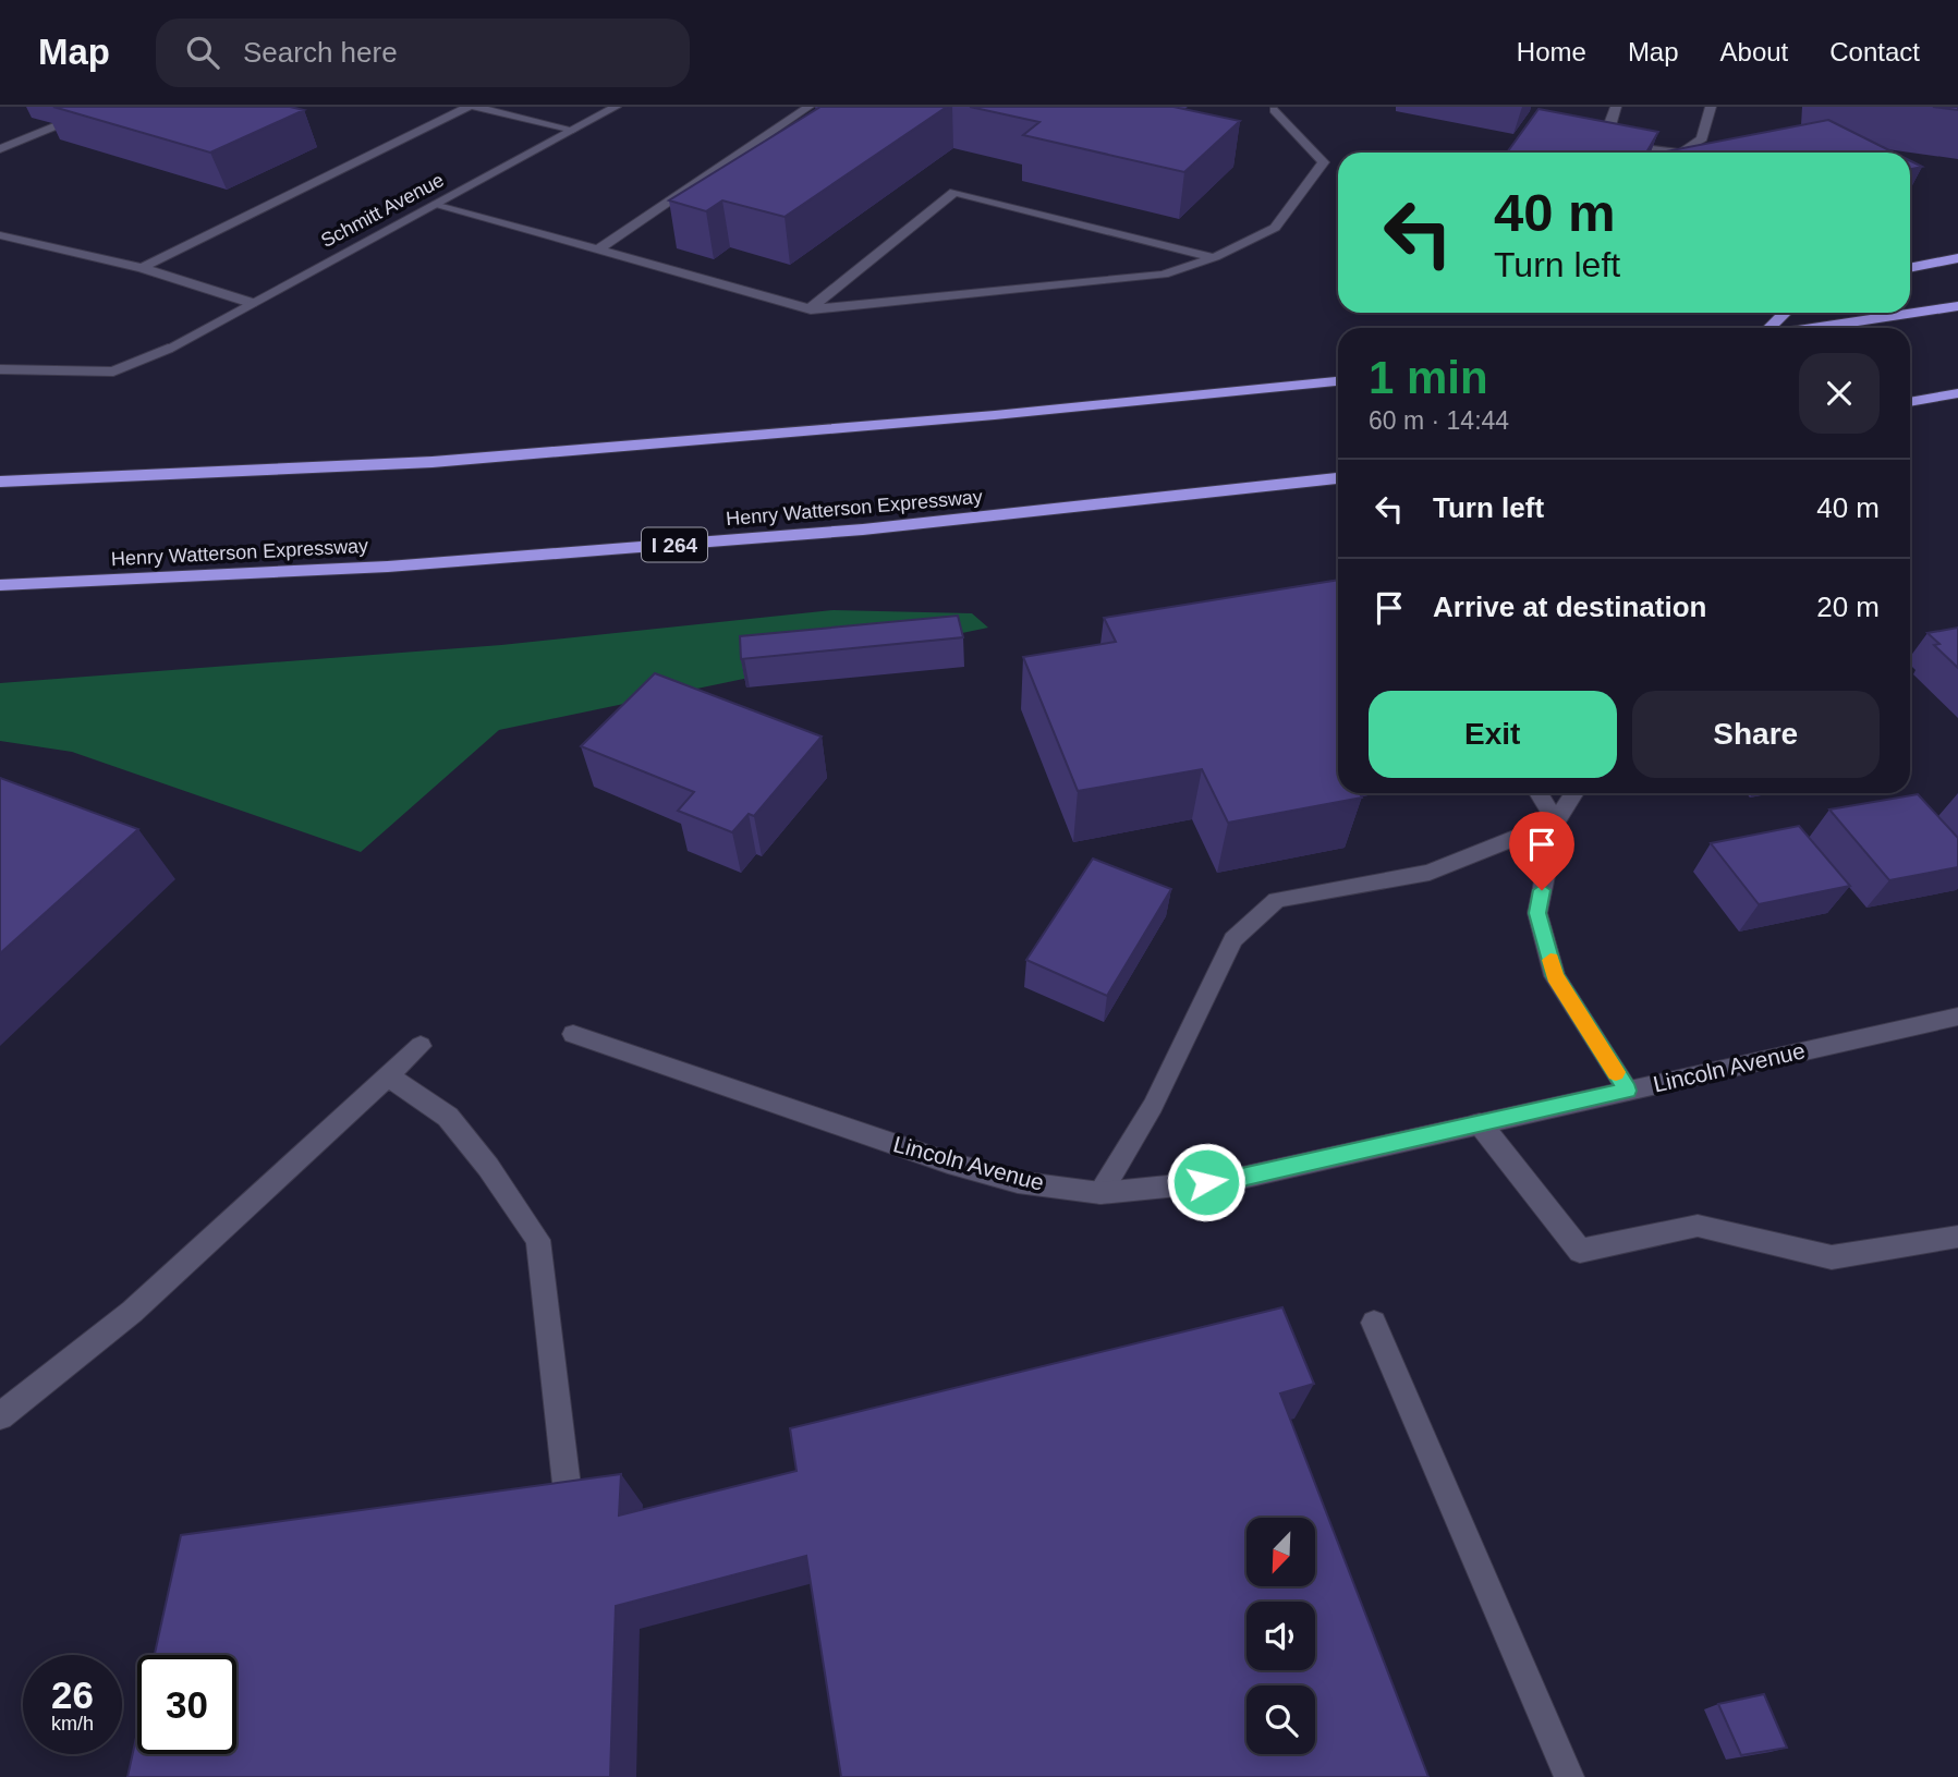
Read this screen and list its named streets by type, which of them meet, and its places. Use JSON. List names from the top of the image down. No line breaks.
{"streets":{"highway":["Henry Watterson Expressway","I 264"],"street":["Schmitt Avenue","Lincoln Avenue"]},"north":"bottom left","page":{"header":"Map","search":"Search here","nav":["Home","Map","About","Contact"],"turn":["40 m","Turn left"],"heading":["1 min","60 m · 14:44"],"list":[{"name":"Turn left","value":"40 m"},{"name":"Arrive at destination","value":"20 m"}],"buttons":["Exit","Share"],"speed":"26 km/h","limit":"30"}}
